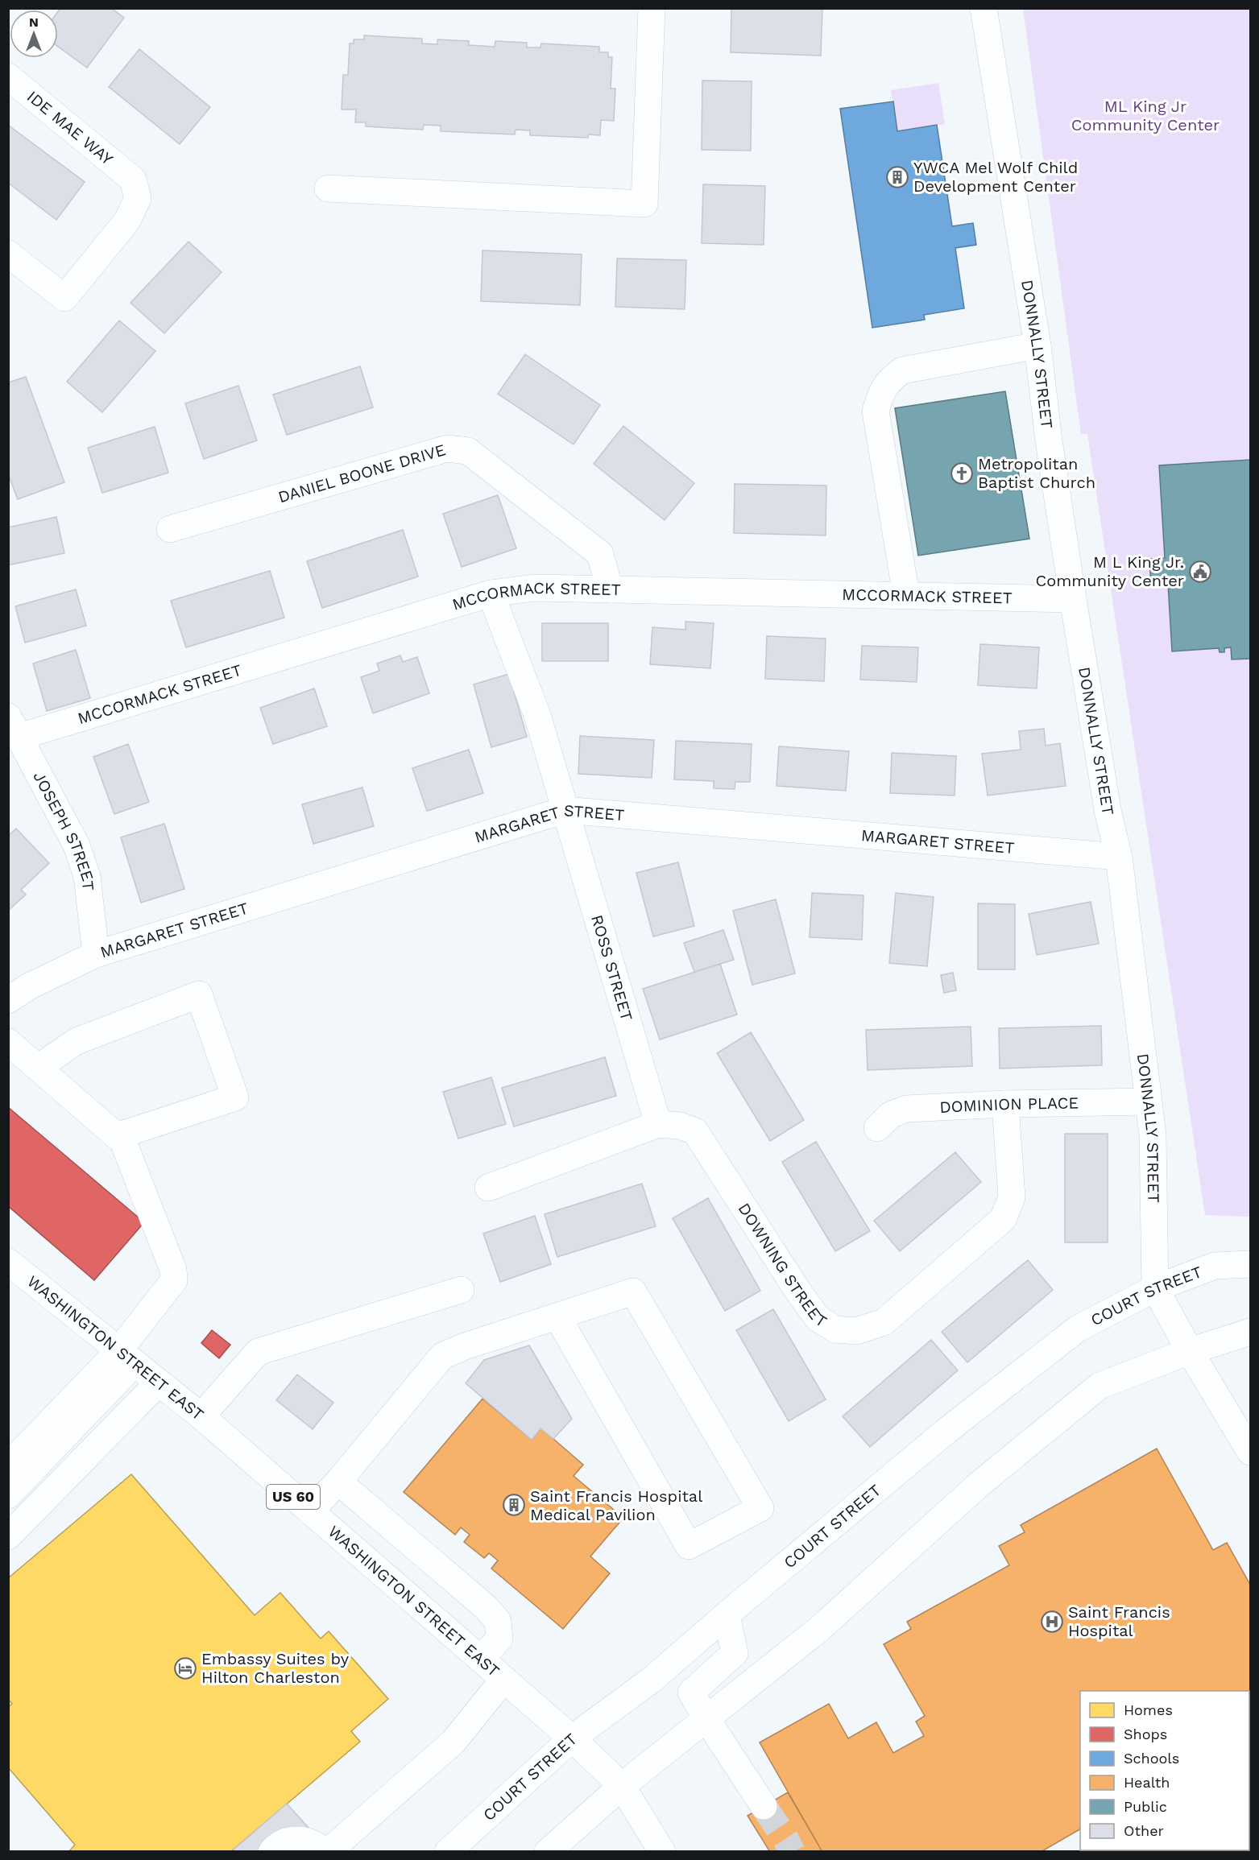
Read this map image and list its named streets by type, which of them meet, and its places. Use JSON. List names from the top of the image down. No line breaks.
{"streets":{"street":["IDE MAE WAY","DONNALLY STREET","DANIEL BOONE DRIVE","MCCORMACK STREET","MARGARET STREET","JOSEPH STREET","ROSS STREET","DOMINION PLACE","DOWNING STREET","COURT STREET","WASHINGTON STREET EAST","US 60"]},"crossings":[["DONNALLY STREET","MCCORMACK STREET"],["DONNALLY STREET","MARGARET STREET"],["DONNALLY STREET","DOMINION PLACE"],["DONNALLY STREET","COURT STREET"],["DANIEL BOONE DRIVE","MCCORMACK STREET"],["MCCORMACK STREET","JOSEPH STREET"],["MCCORMACK STREET","ROSS STREET"],["MARGARET STREET","JOSEPH STREET"],["MARGARET STREET","ROSS STREET"],["ROSS STREET","DOWNING STREET"],["DOMINION PLACE","DOWNING STREET"],["COURT STREET","WASHINGTON STREET EAST"]],"parks":["ML King Jr Community Center"],"places":{"building":["YWCA Mel Wolf Child Development Center","Saint Francis Hospital Medical Pavilion"],"church":["Metropolitan Baptist Church"],"public building":["M L King Jr. Community Center"],"hospital":["Saint Francis Hospital"],"hotel":["Embassy Suites by Hilton Charleston"]},"legend":["Homes","Shops","Schools","Health","Public","Other"],"north":"top"}
